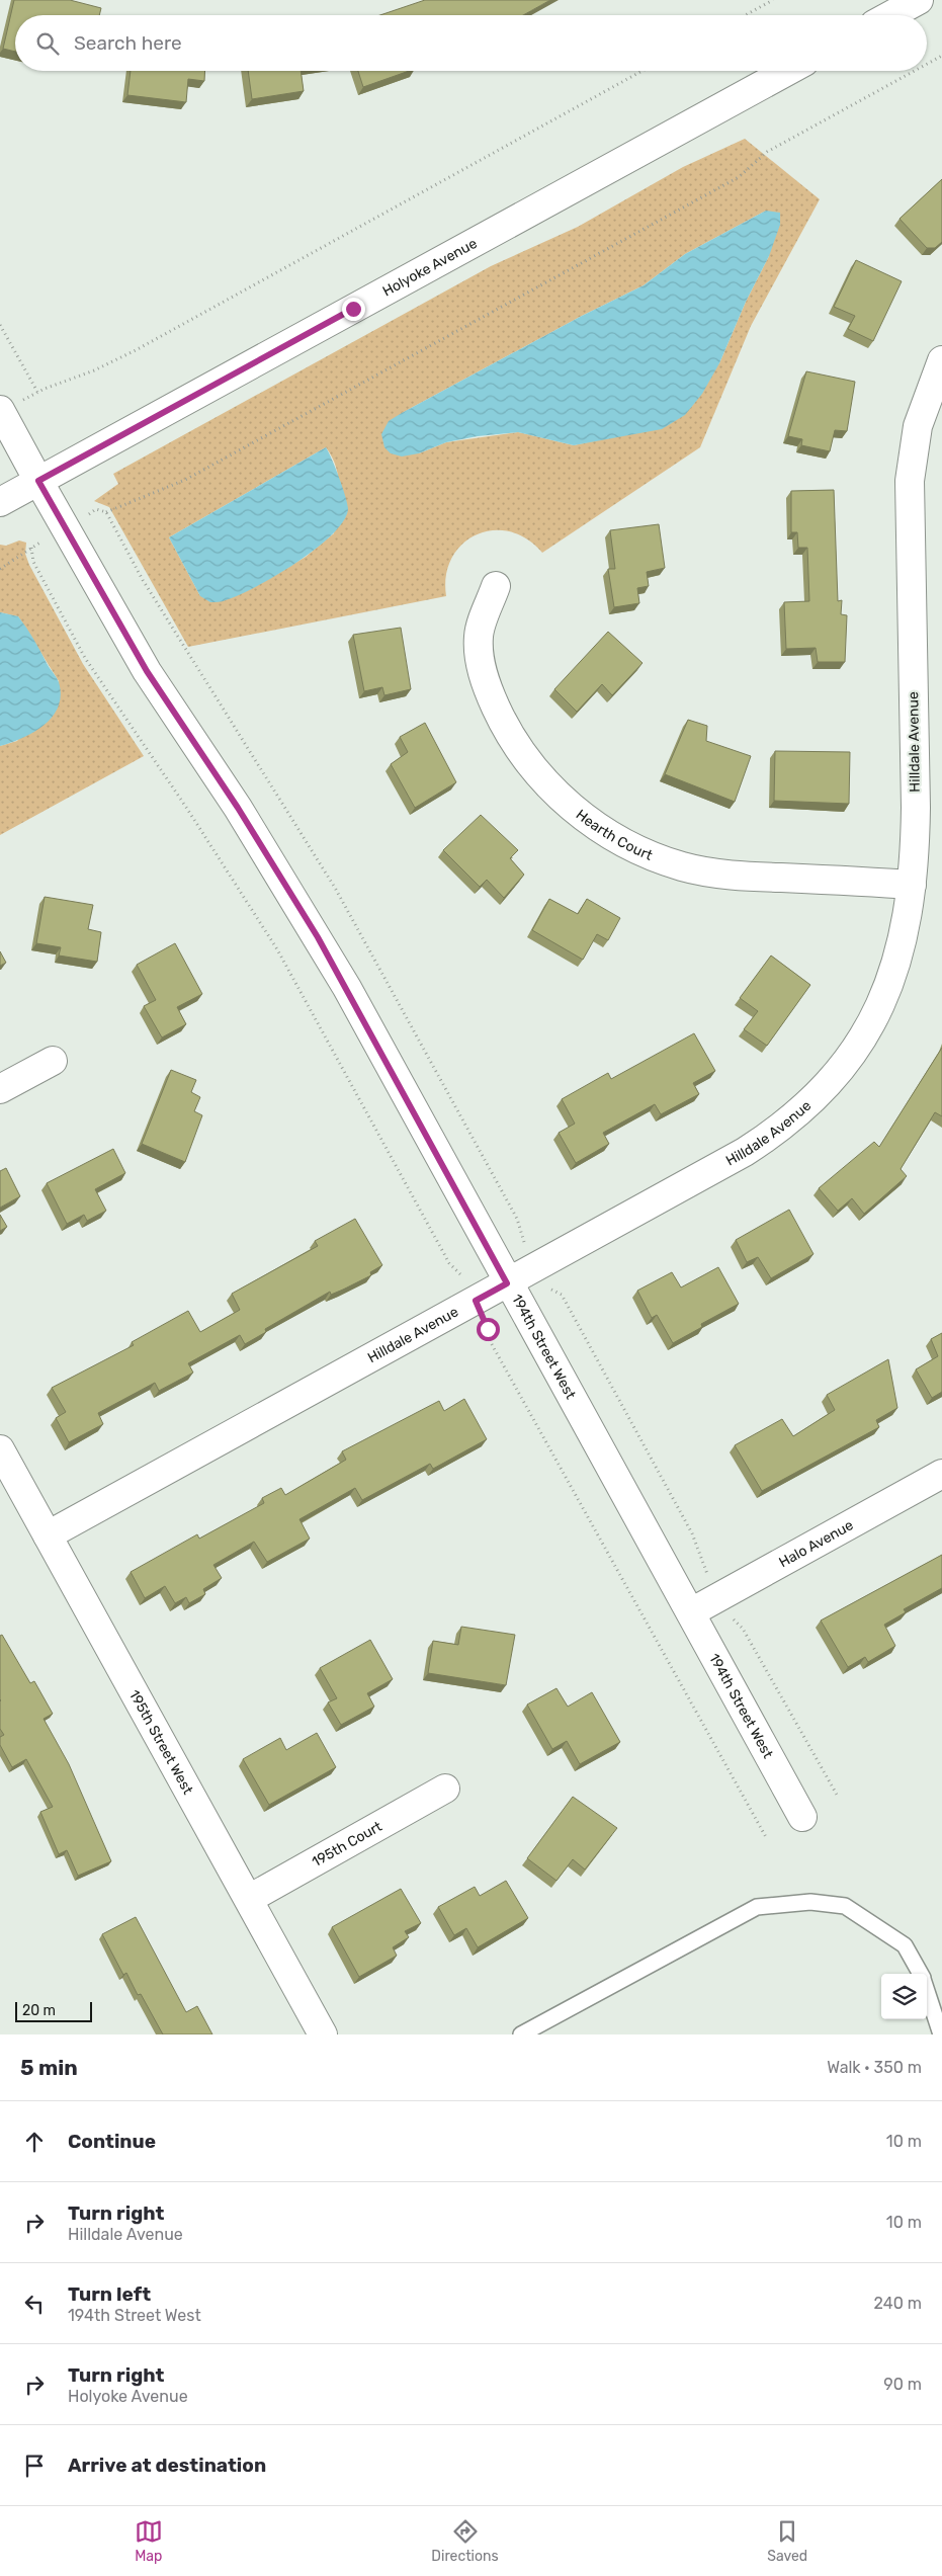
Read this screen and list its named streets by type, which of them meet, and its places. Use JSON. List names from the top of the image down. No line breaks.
{"streets":{"street":["Holyoke Avenue","Hilldale Avenue","Hearth Court","194th Street West","Halo Avenue","195th Street West","195th Court"]},"crossings":[["Holyoke Avenue","194th Street West"],["Hilldale Avenue","Hearth Court"],["Hilldale Avenue","194th Street West"],["Hilldale Avenue","195th Street West"],["194th Street West","Halo Avenue"],["195th Street West","195th Court"]],"scale_bar":"20 m","page":{"search":"Search here","scale":"20 m","heading":["5 min","Walk · 350 m"],"list":[["Continue","10 m"],["Turn right","Hilldale Avenue","10 m"],["Turn left","194th Street West","240 m"],["Turn right","Holyoke Avenue","90 m"],"Arrive at destination"],"nav":["Map","Directions","Saved"]}}
